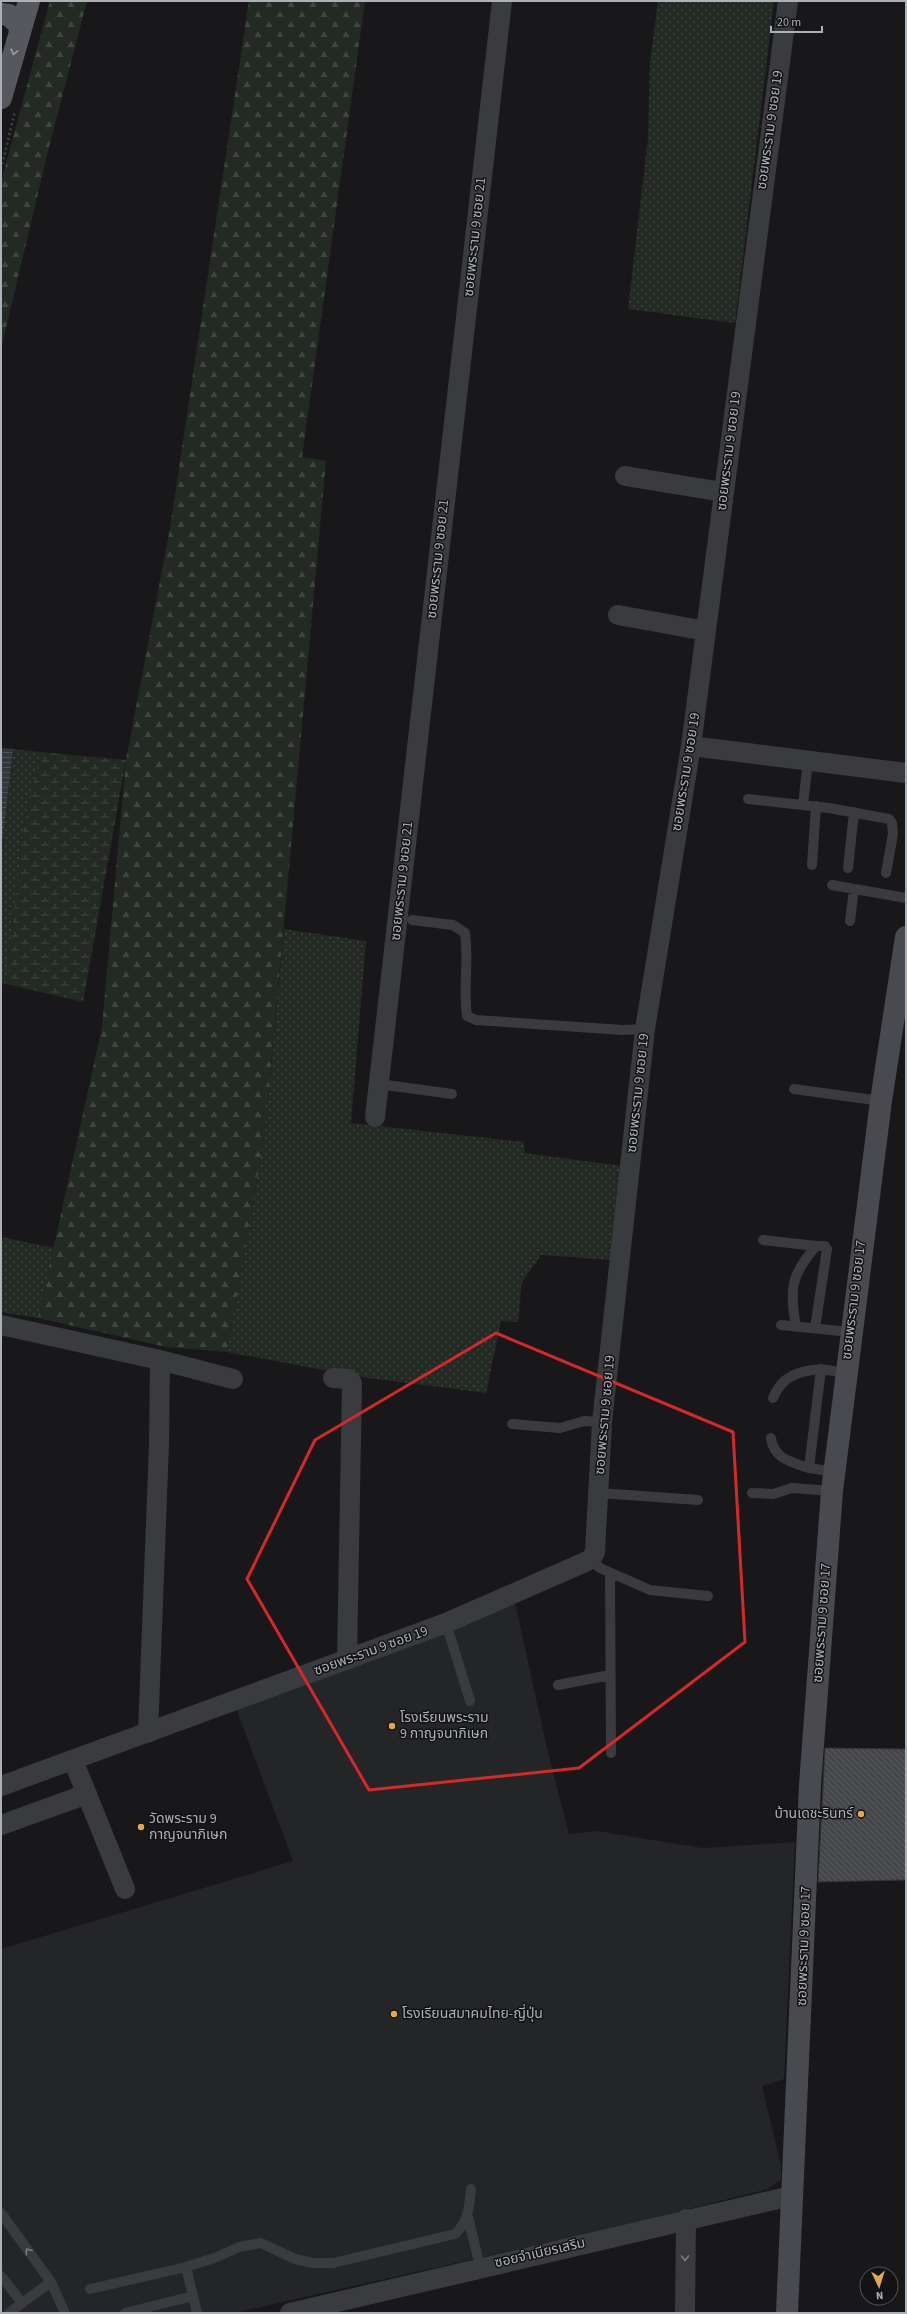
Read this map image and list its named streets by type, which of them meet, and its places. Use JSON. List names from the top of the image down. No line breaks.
{"streets":{"street":["ซอยพระราม 9 ซอย 19","ซอยพระราม 9 ซอย 21","ซอยพระราม 9 ซอย 17","ซอยจำเนียรเสริม"]},"crossings":[["ซอยพระราม 9 ซอย 17","ซอยจำเนียรเสริม"]],"places":["โรงเรียนพระราม 9 กาญจนาภิเษก","บ้านเดชะรินทร์","วัดพระราม 9 กาญจนาภิเษก","โรงเรียนสมาคมไทย-ญี่ปุ่น"],"scale_bar":"20 m","north":"bottom"}
